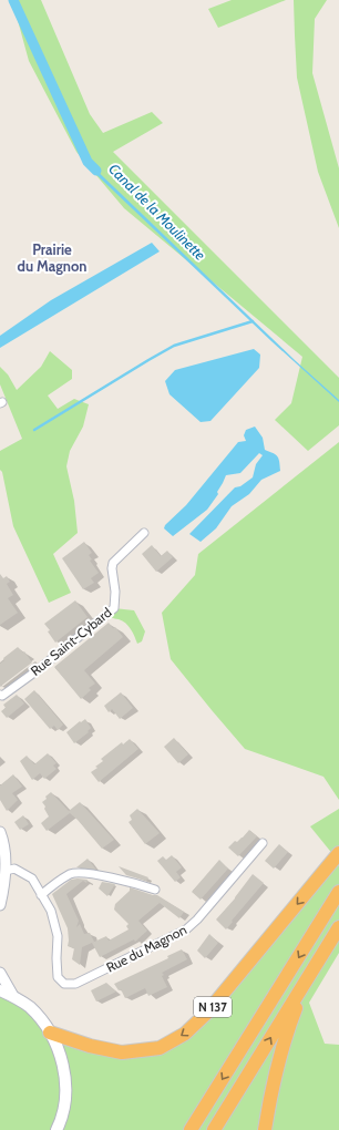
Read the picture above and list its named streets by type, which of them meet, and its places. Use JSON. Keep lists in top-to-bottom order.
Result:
{
  "streets": {
    "highway": ["N 137"],
    "street": ["Rue Saint-Cybard", "Rue du Magnon"]
  },
  "districts": ["Prairie du Magnon"],
  "water": ["Canal de la Moulinette"]
}
